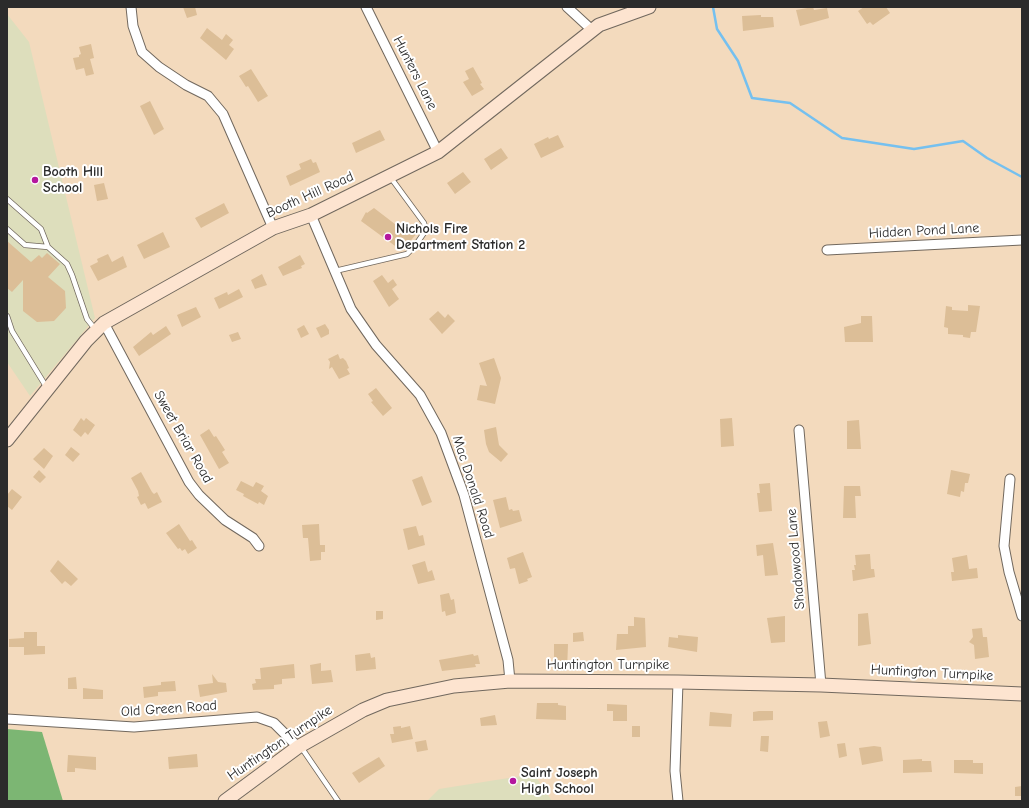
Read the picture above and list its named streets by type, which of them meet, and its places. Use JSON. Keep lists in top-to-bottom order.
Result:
{
  "streets": {
    "main road": ["Booth Hill Road", "Huntington Turnpike"],
    "street": [
      "Hunters Lane",
      "Hidden Pond Lane",
      "Sweet Briar Road",
      "Mac Donald Road",
      "Shadowood Lane",
      "Old Green Road"
    ]
  },
  "crossings": [
    ["Hunters Lane", "Booth Hill Road"],
    ["Booth Hill Road", "Sweet Briar Road"],
    ["Booth Hill Road", "Mac Donald Road"],
    ["Mac Donald Road", "Huntington Turnpike"],
    ["Shadowood Lane", "Huntington Turnpike"],
    ["Huntington Turnpike", "Old Green Road"]
  ],
  "places": ["Booth Hill School", "Nichols Fire Department Station 2", "Saint Joseph High School"]
}
